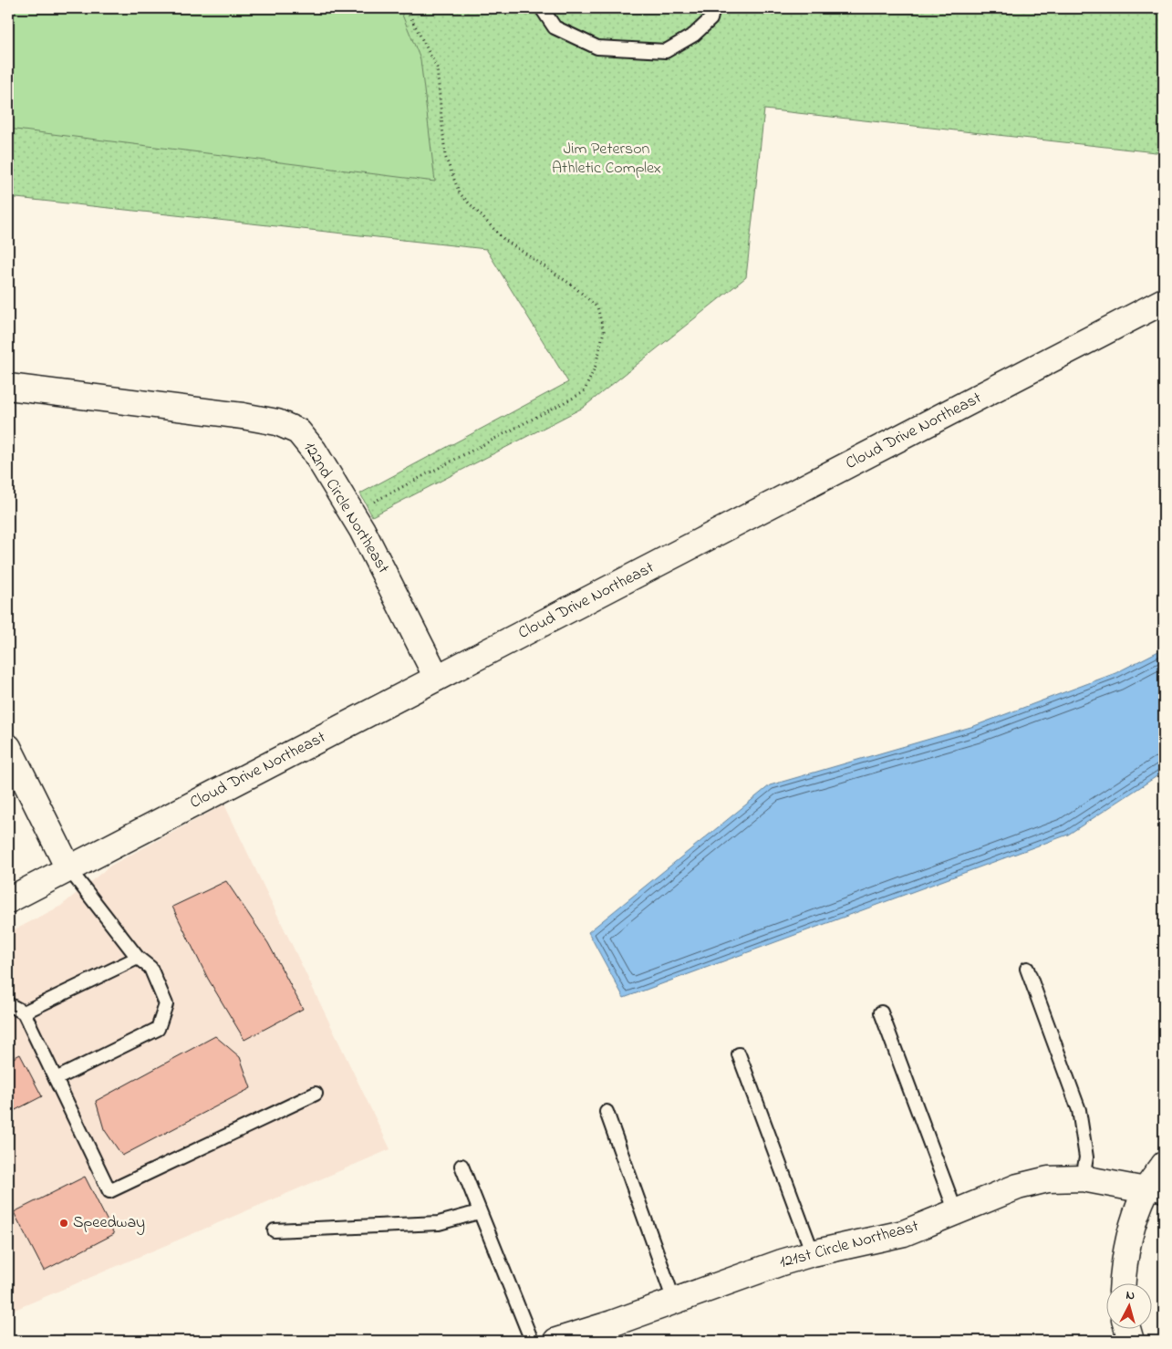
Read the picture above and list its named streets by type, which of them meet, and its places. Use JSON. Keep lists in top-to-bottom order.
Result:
{
  "streets": {
    "street": ["Cloud Drive Northeast", "122nd Circle Northeast", "121st Circle Northeast"]
  },
  "crossings": [
    ["Cloud Drive Northeast", "122nd Circle Northeast"]
  ],
  "parks": ["Jim Peterson Athletic Complex"],
  "places": ["Speedway"],
  "north": "top"
}
